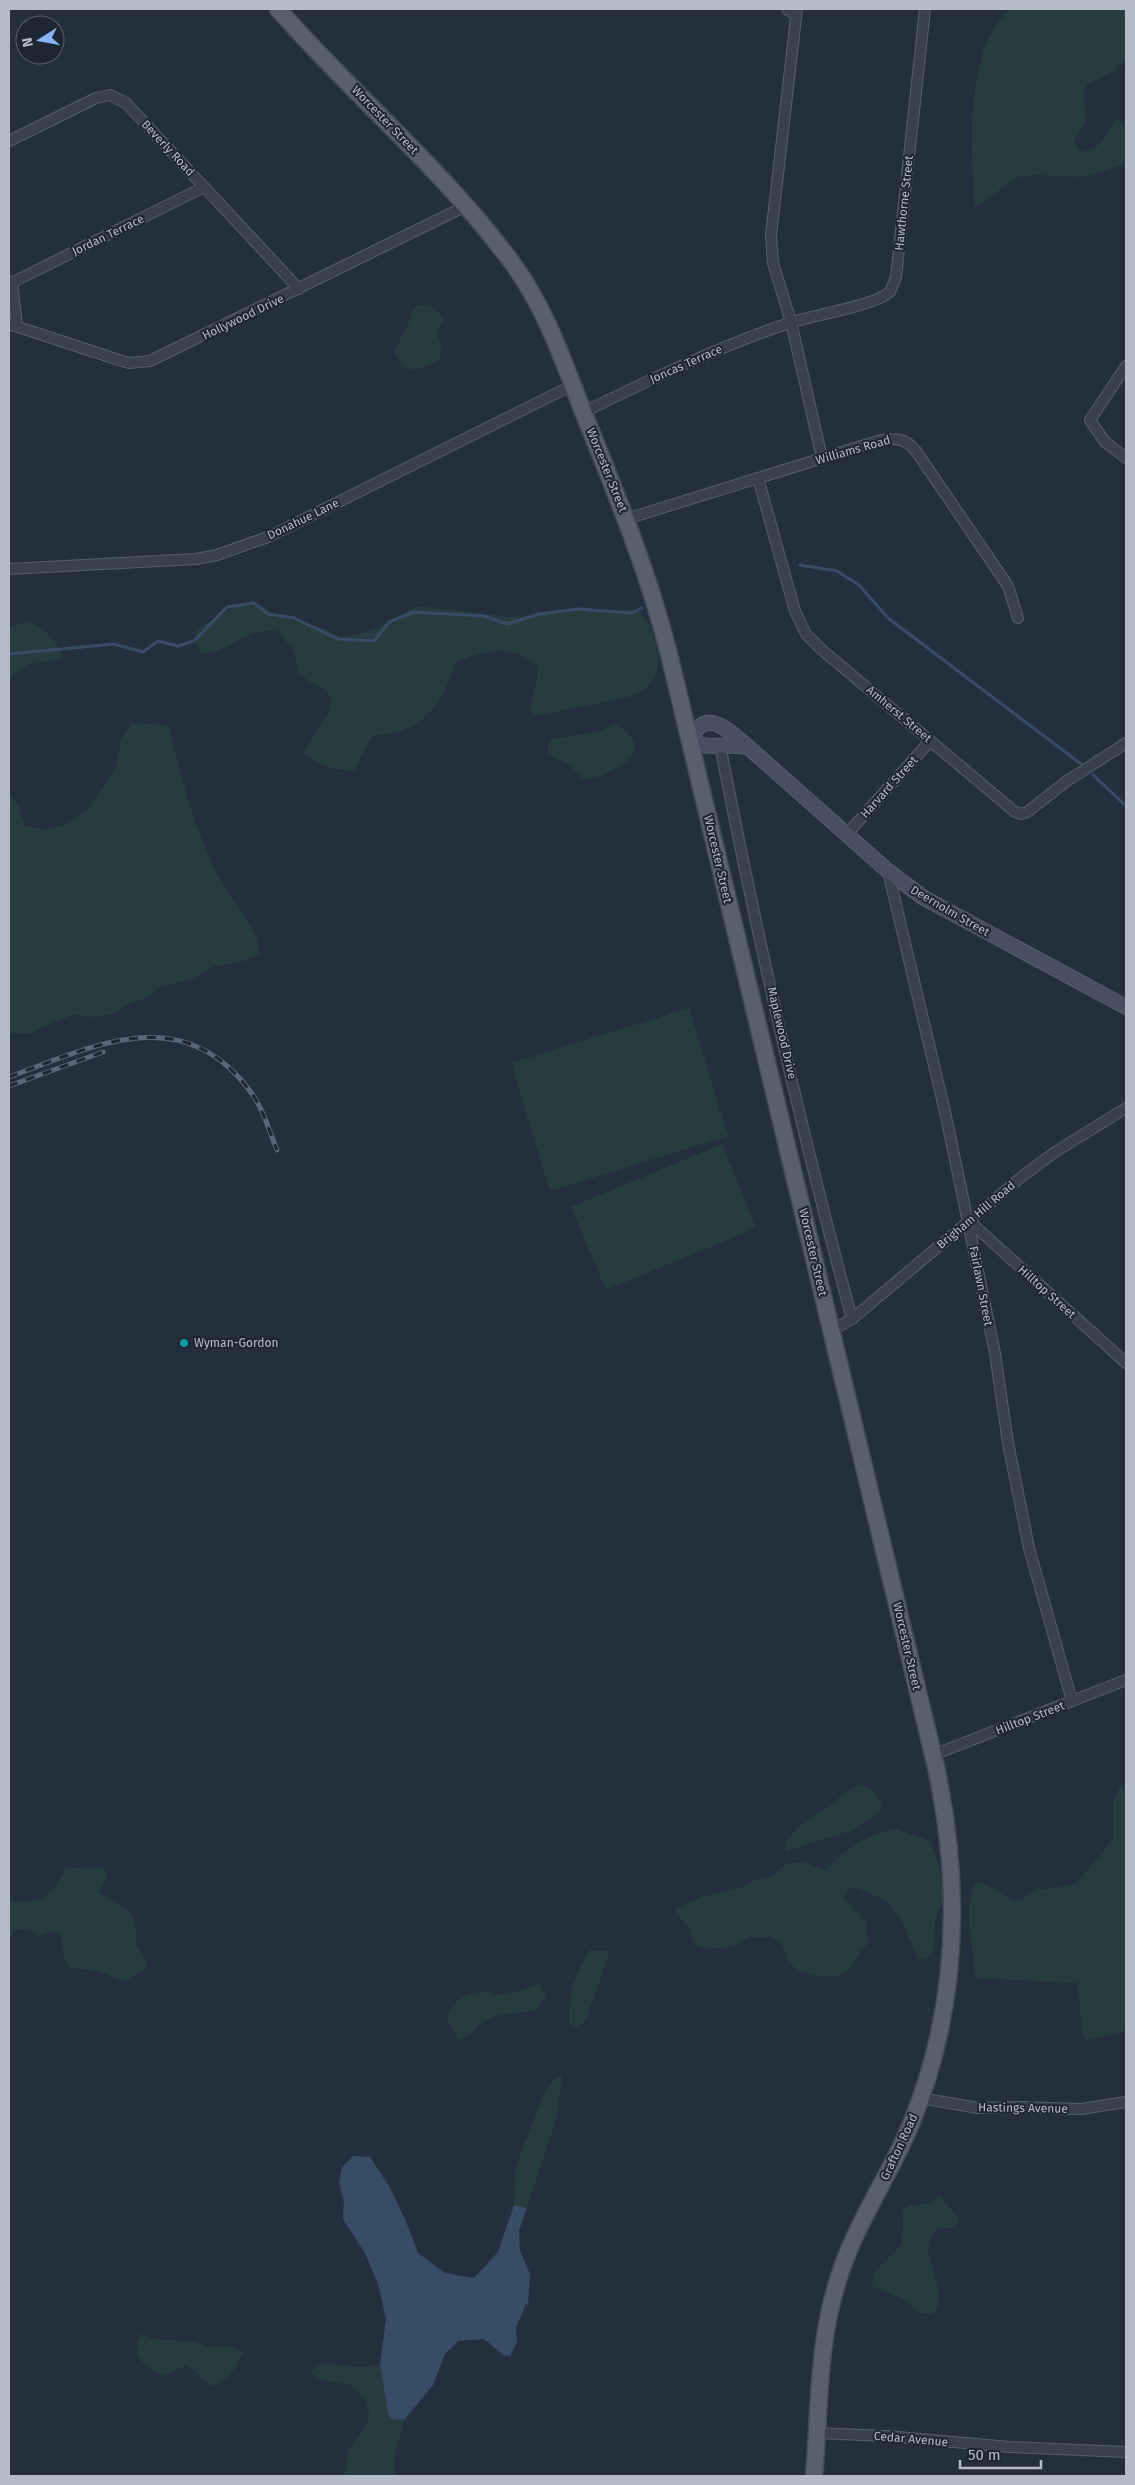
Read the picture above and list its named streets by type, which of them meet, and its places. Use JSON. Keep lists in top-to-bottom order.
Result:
{
  "streets": {
    "main road": ["Worcester Street", "Grafton Road"],
    "street": [
      "Beverly Road",
      "Hawthorne Street",
      "Jordan Terrace",
      "Hollywood Drive",
      "Joncas Terrace",
      "Williams Road",
      "Donahue Lane",
      "Amherst Street",
      "Harvard Street",
      "Deernolm Street",
      "Maplewood Drive",
      "Brigham Hill Road",
      "Fairlawn Street",
      "Hilltop Street",
      "Hastings Avenue",
      "Cedar Avenue"
    ]
  },
  "crossings": [
    ["Worcester Street", "Hollywood Drive"],
    ["Worcester Street", "Joncas Terrace"],
    ["Worcester Street", "Williams Road"],
    ["Worcester Street", "Donahue Lane"],
    ["Worcester Street", "Deernolm Street"],
    ["Worcester Street", "Brigham Hill Road"],
    ["Worcester Street", "Hilltop Street"],
    ["Worcester Street", "Grafton Road"],
    ["Beverly Road", "Jordan Terrace"],
    ["Beverly Road", "Hollywood Drive"],
    ["Hawthorne Street", "Joncas Terrace"],
    ["Jordan Terrace", "Hollywood Drive"],
    ["Williams Road", "Amherst Street"],
    ["Amherst Street", "Harvard Street"],
    ["Harvard Street", "Deernolm Street"],
    ["Deernolm Street", "Fairlawn Street"],
    ["Maplewood Drive", "Brigham Hill Road"],
    ["Brigham Hill Road", "Fairlawn Street"],
    ["Brigham Hill Road", "Hilltop Street"],
    ["Fairlawn Street", "Hilltop Street"],
    ["Hastings Avenue", "Grafton Road"],
    ["Grafton Road", "Cedar Avenue"]
  ],
  "places": ["Wyman-Gordon"],
  "scale_bar": "50 m",
  "north": "left"
}
